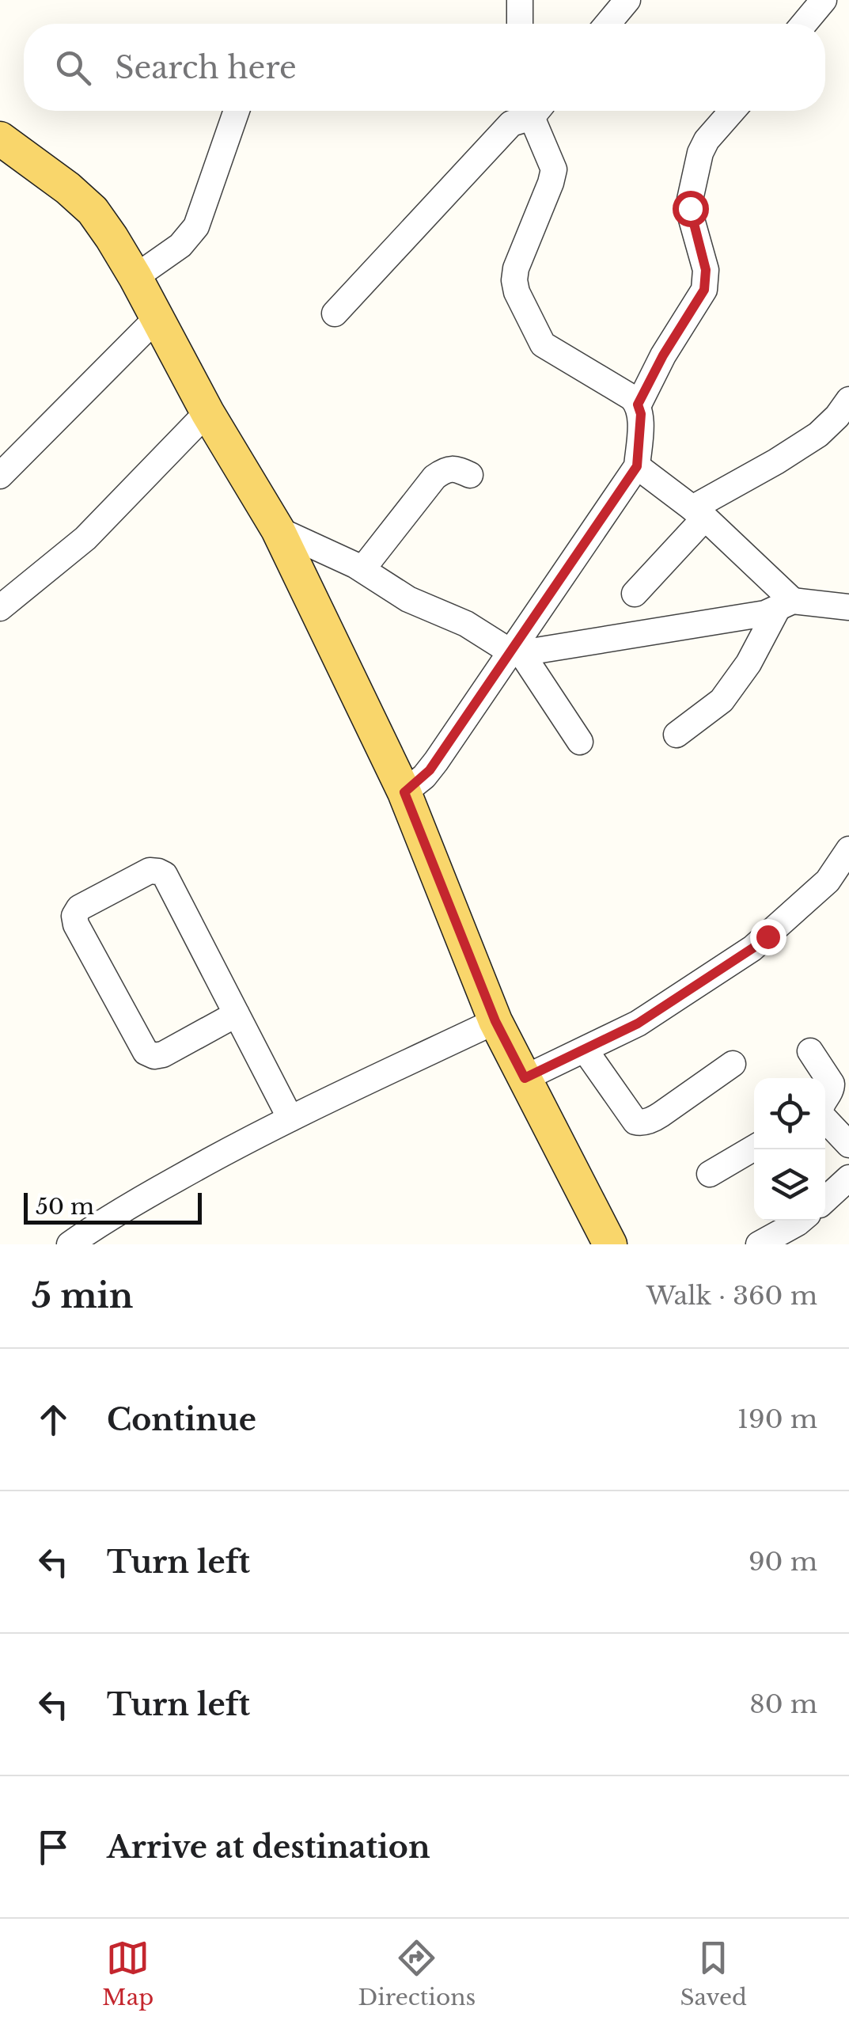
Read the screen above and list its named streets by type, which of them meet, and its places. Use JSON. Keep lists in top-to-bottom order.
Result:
{
  "scale_bar": "50 m",
  "page": {
    "search": "Search here",
    "scale": "50 m",
    "heading": ["5 min", "Walk · 360 m"],
    "list": [
      ["Continue", "190 m"],
      ["Turn left", "90 m"],
      ["Turn left", "80 m"],
      "Arrive at destination"
    ],
    "nav": ["Map", "Directions", "Saved"]
  }
}
